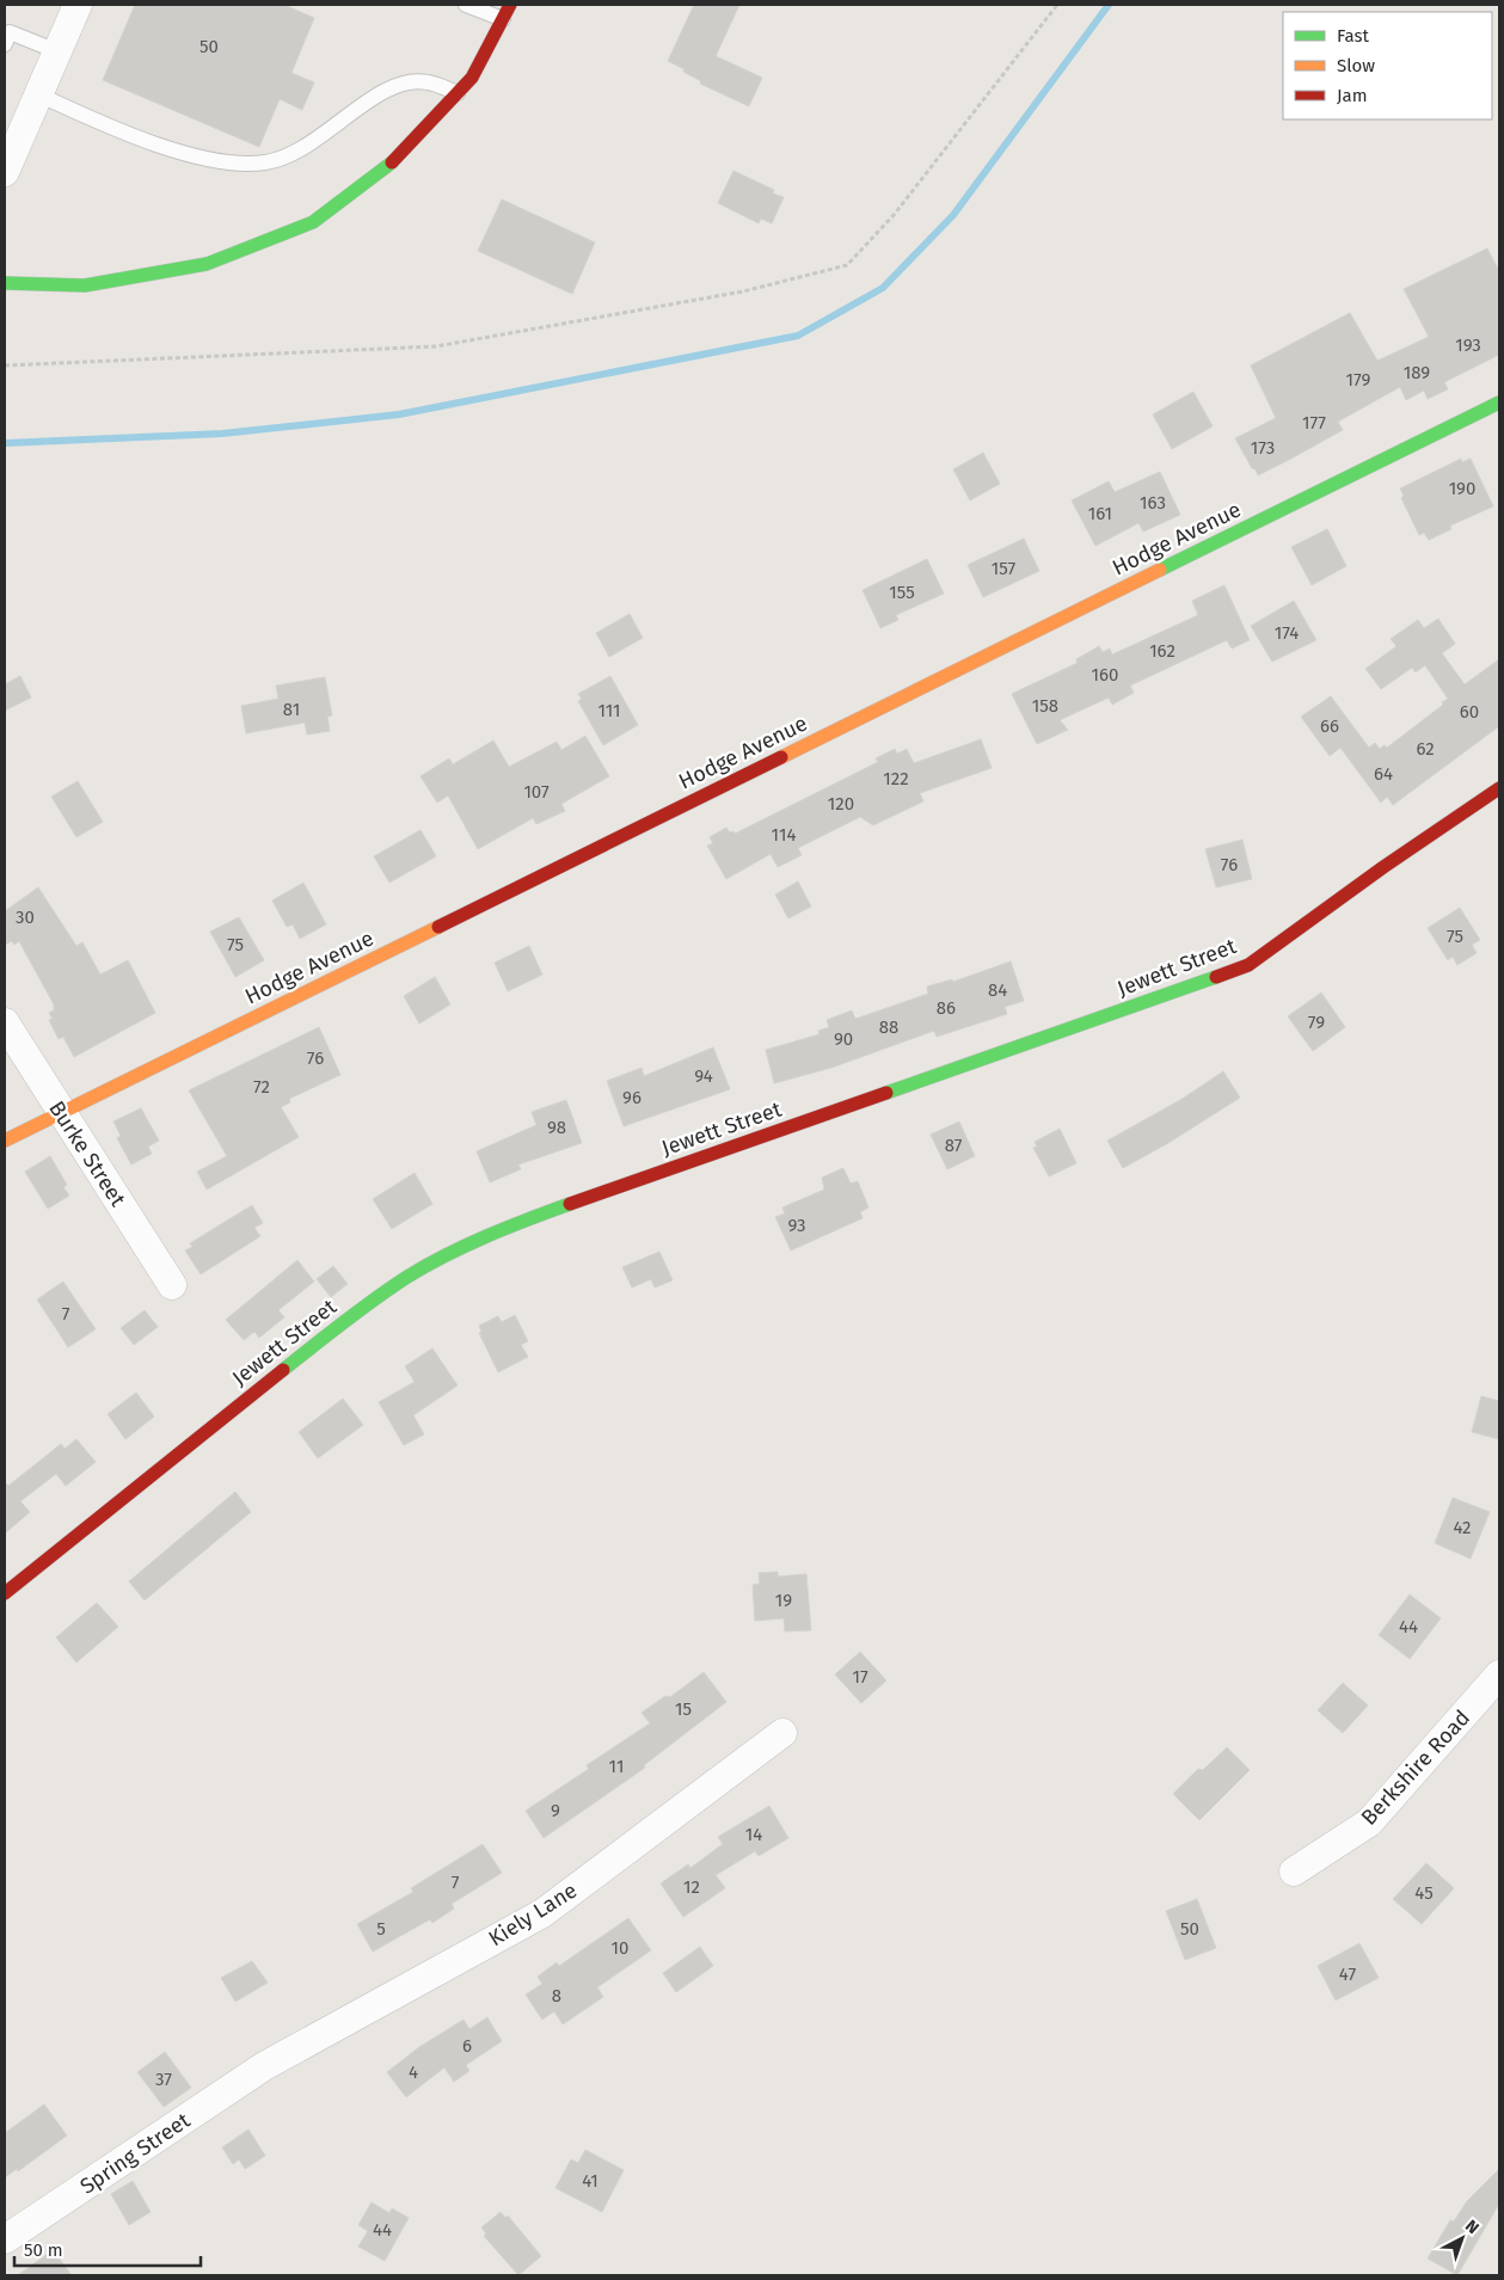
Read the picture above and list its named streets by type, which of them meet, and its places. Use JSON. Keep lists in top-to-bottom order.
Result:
{
  "streets": {
    "street": [
      "Hodge Avenue",
      "Jewett Street",
      "Burke Street",
      "Berkshire Road",
      "Kiely Lane",
      "Spring Street"
    ]
  },
  "crossings": [
    ["Hodge Avenue", "Burke Street"],
    ["Kiely Lane", "Spring Street"]
  ],
  "house_numbers": [
    "50",
    "193",
    "189",
    "179",
    "177",
    "173",
    "190",
    "163",
    "161",
    "157",
    "155",
    "174",
    "162",
    "160",
    "158",
    "81",
    "111",
    "60",
    "66",
    "62",
    "64",
    "122",
    "107",
    "120",
    "114",
    "76",
    "30",
    "75",
    "75",
    "84",
    "86",
    "79",
    "88",
    "90",
    "76",
    "94",
    "72",
    "96",
    "98",
    "87",
    "93",
    "7",
    "42",
    "19",
    "44",
    "17",
    "15",
    "11",
    "9",
    "14",
    "7",
    "12",
    "45",
    "5",
    "50",
    "10",
    "47",
    "8",
    "6",
    "4",
    "37",
    "41",
    "44"
  ],
  "legend": ["Fast", "Slow", "Jam"],
  "scale_bar": "50 m",
  "north": "top right"
}
